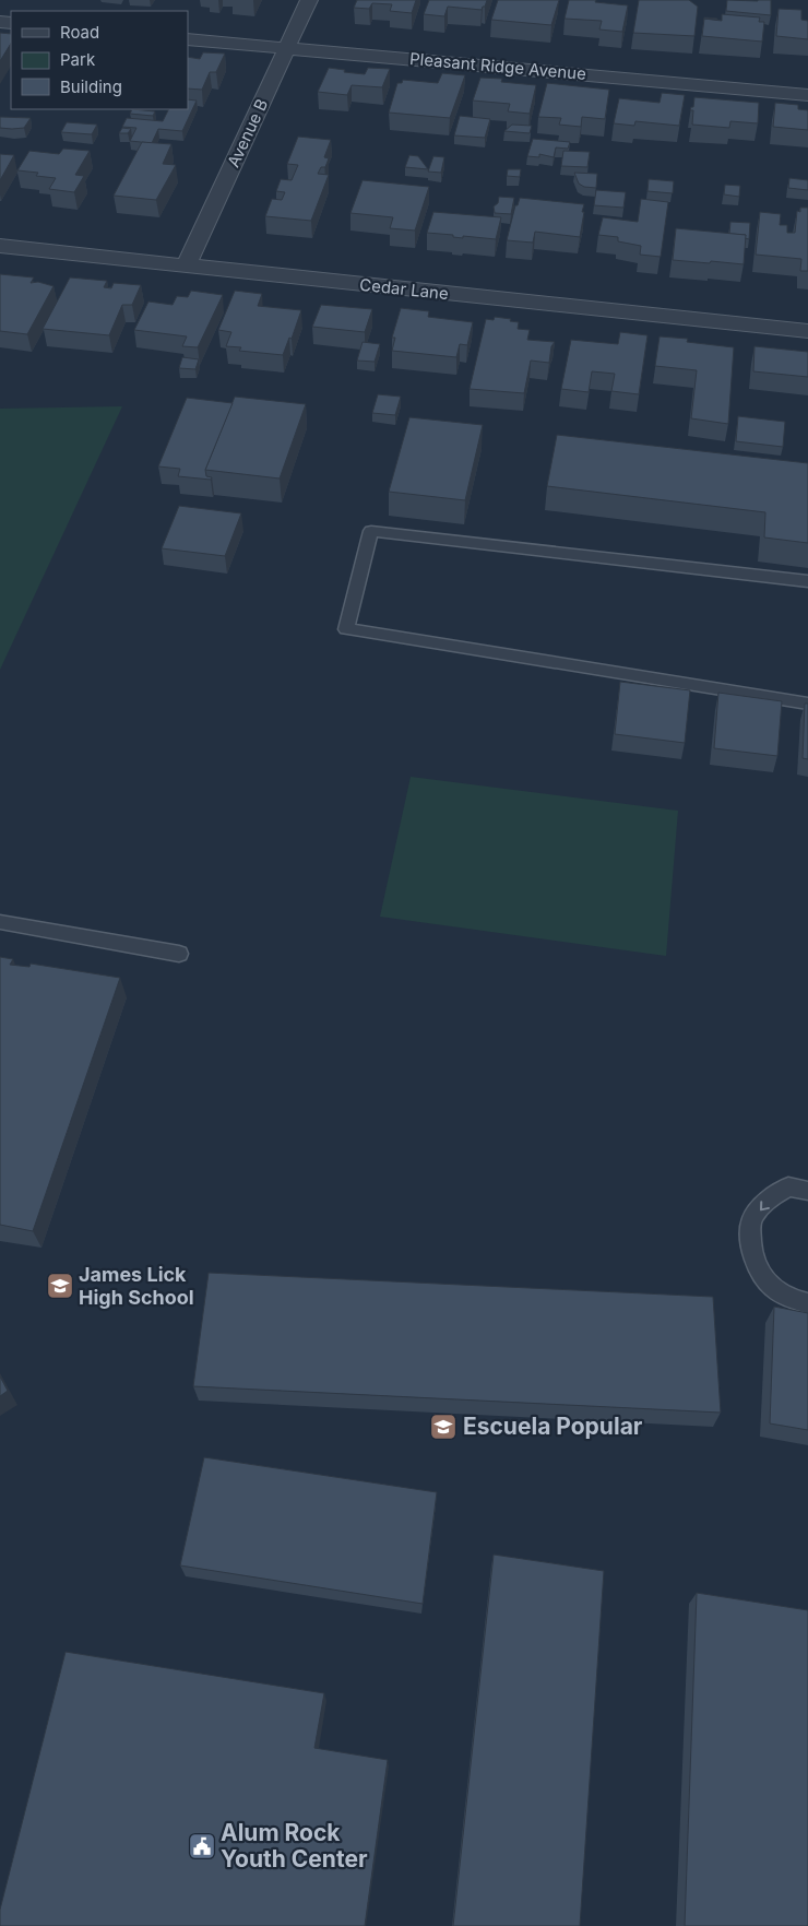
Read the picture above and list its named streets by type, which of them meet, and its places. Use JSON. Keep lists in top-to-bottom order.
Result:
{
  "streets": {
    "street": ["Pleasant Ridge Avenue", "Avenue B", "Cedar Lane"]
  },
  "crossings": [
    ["Pleasant Ridge Avenue", "Avenue B"],
    ["Avenue B", "Cedar Lane"]
  ],
  "places": {
    "school or university": ["James Lick High School", "Escuela Popular"],
    "public building": ["Alum Rock Youth Center"]
  },
  "legend": ["Road", "Park", "Building"]
}
